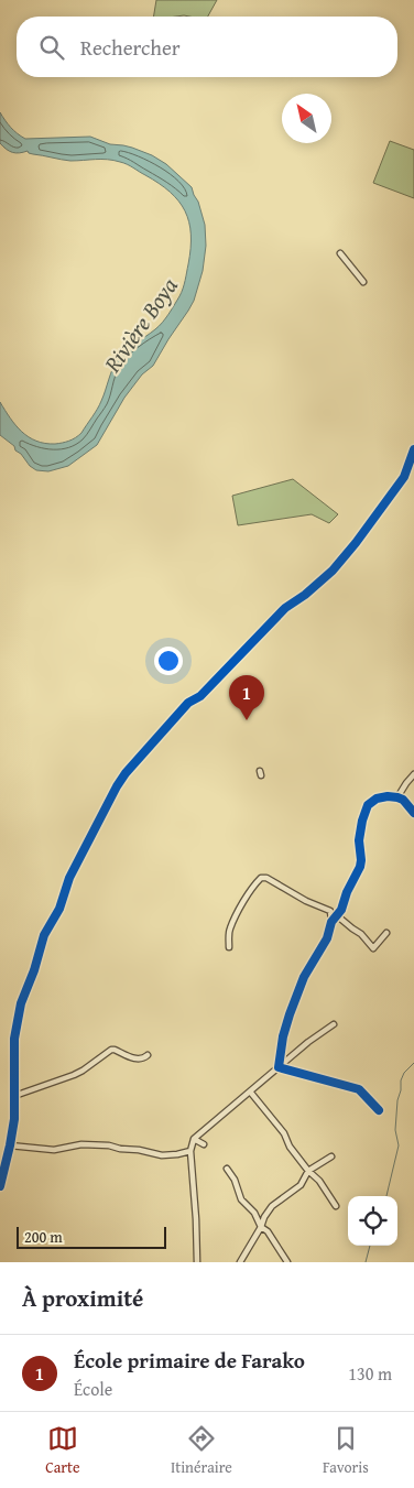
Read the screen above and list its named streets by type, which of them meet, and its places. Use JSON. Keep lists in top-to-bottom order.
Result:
{
  "water": ["Rivière Boya"],
  "scale_bar": "200 m",
  "north": "top left",
  "page": {
    "search": "Rechercher",
    "pins": "1",
    "scale": "200 m",
    "heading": "À proximité",
    "list": [
      {
        "mark": "1",
        "name": "École primaire de Farako",
        "note": "École",
        "value": "130 m"
      }
    ],
    "nav": ["Carte", "Itinéraire", "Favoris"]
  }
}
